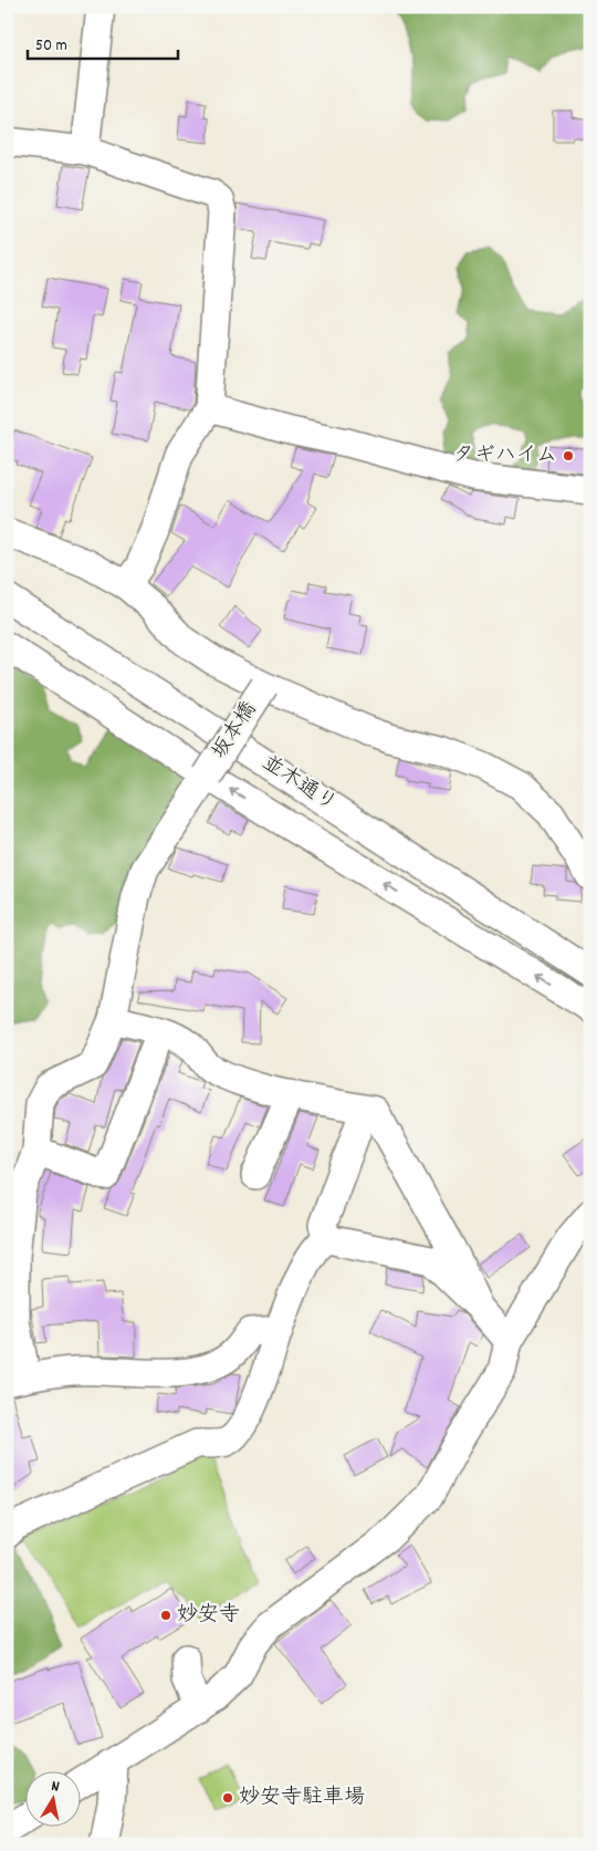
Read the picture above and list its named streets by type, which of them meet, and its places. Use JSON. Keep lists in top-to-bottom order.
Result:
{
  "streets": {
    "street": ["坂本橋", "並木通り"]
  },
  "places": ["タギハイム", "妙安寺", "妙安寺駐車場"],
  "scale_bar": "50 m",
  "north": "top"
}
